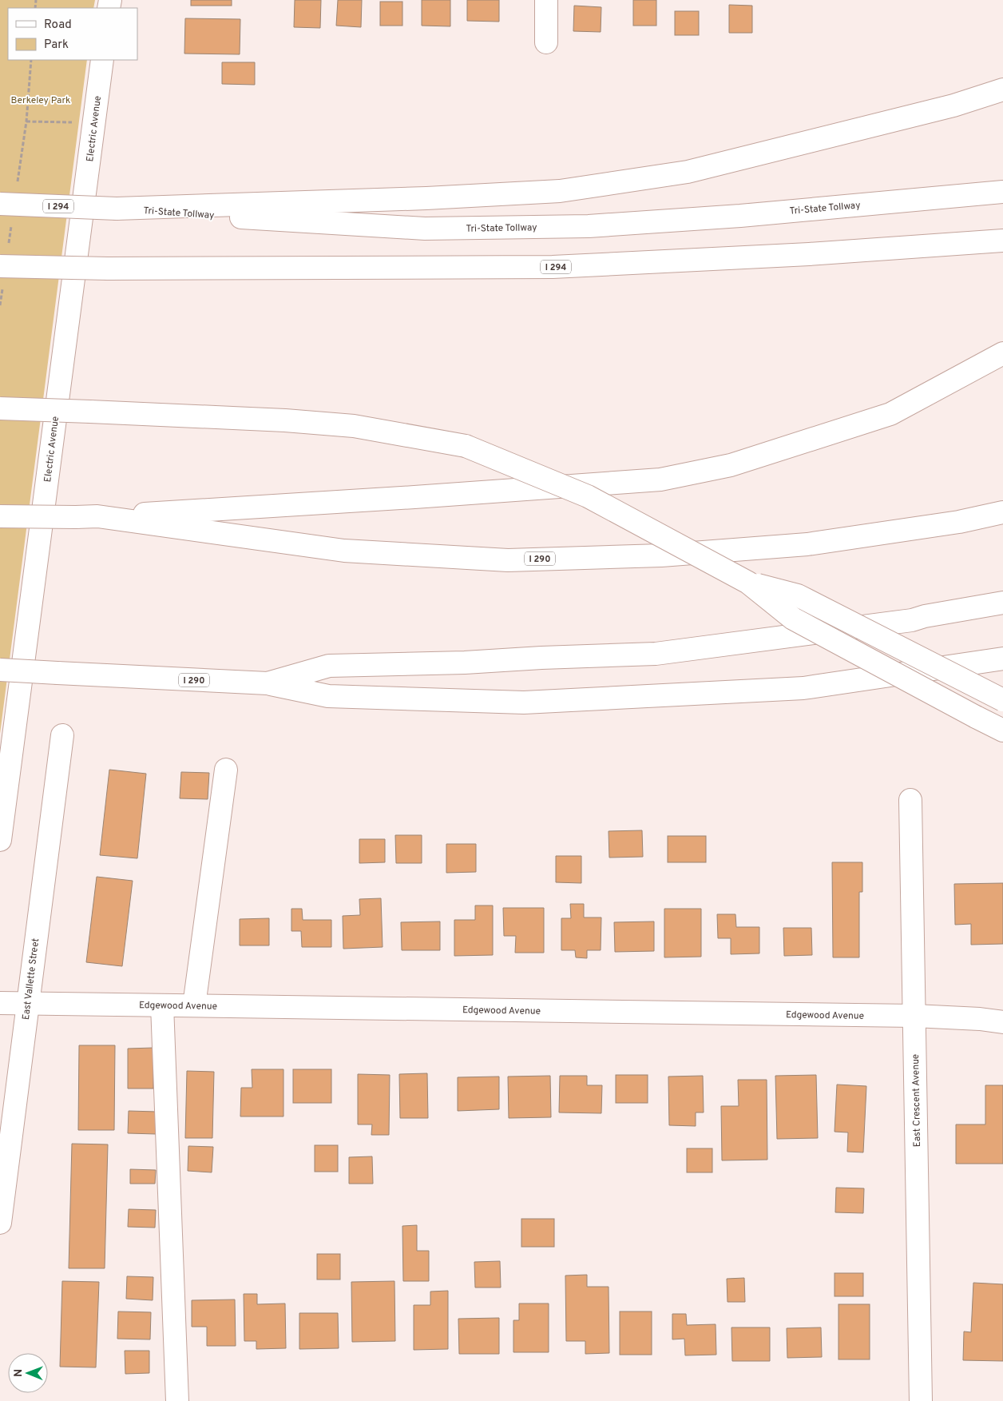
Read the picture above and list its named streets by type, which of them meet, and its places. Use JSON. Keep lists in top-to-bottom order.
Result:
{
  "streets": {
    "main road": [
      "Electric Avenue",
      "I 294",
      "Tri-State Tollway",
      "I 290",
      "East Vallette Street",
      "Edgewood Avenue",
      "East Crescent Avenue"
    ]
  },
  "crossings": [
    ["East Vallette Street", "Edgewood Avenue"],
    ["Edgewood Avenue", "East Crescent Avenue"]
  ],
  "parks": ["Berkeley Park"],
  "legend": ["Road", "Park"],
  "north": "left"
}
